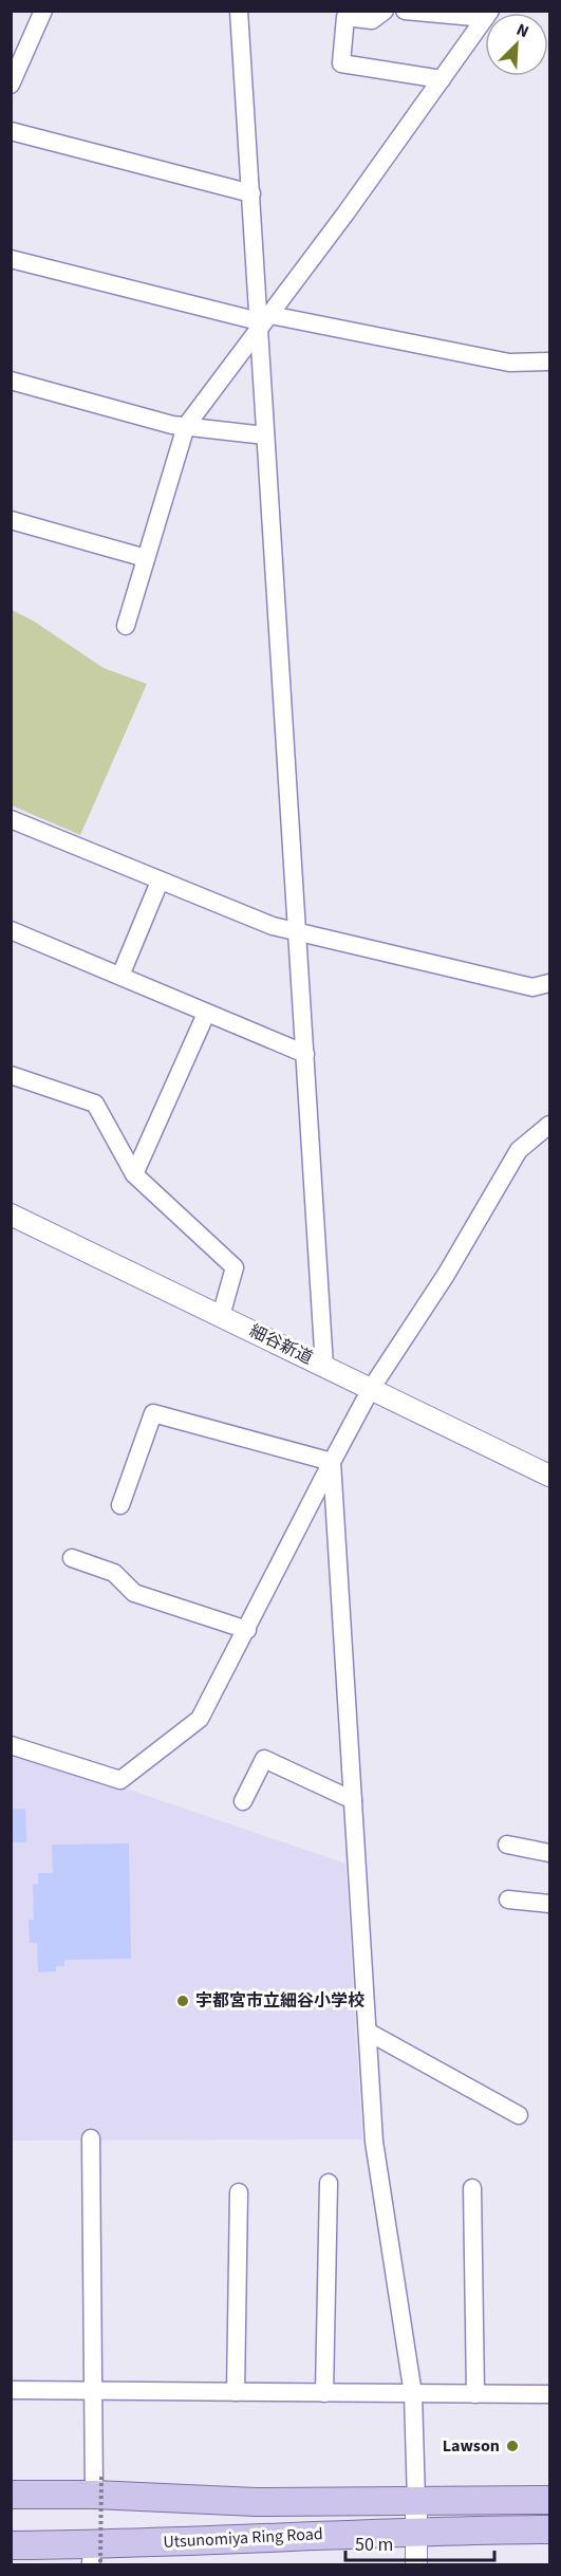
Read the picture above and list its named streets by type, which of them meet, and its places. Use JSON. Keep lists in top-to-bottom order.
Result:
{
  "streets": {
    "main road": ["Utsunomiya Ring Road"],
    "street": ["細谷新道"]
  },
  "places": ["宇都宮市立細谷小学校", "Lawson"],
  "scale_bar": "50 m",
  "north": "top right"
}
